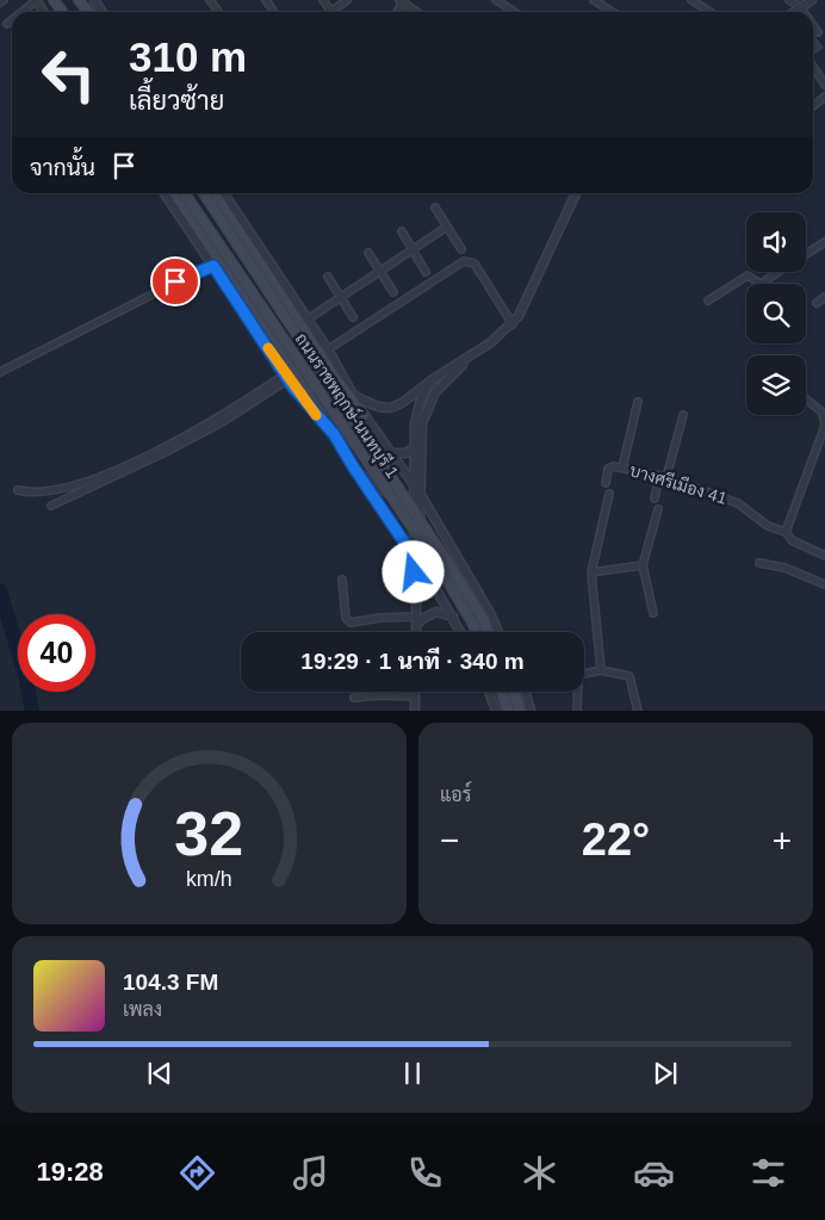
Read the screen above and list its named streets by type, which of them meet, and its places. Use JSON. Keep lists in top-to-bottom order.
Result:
{
  "streets": {
    "main road": ["ถนนราชพฤกษ์-นนทบุรี 1"],
    "street": ["บางศรีเมือง 41"]
  },
  "page": {
    "turn": ["310 m", "เลี้ยวซ้าย"],
    "then": "จากนั้น",
    "limit": "40",
    "trip": "19:29 · 1 นาที · 340 m",
    "tile": "แอร์",
    "heat": ["−", "22°", "+"],
    "song": ["104.3 FM", "เพลง"],
    "tabs": "19:28",
    "gauge": ["32", "km/h"]
  }
}
